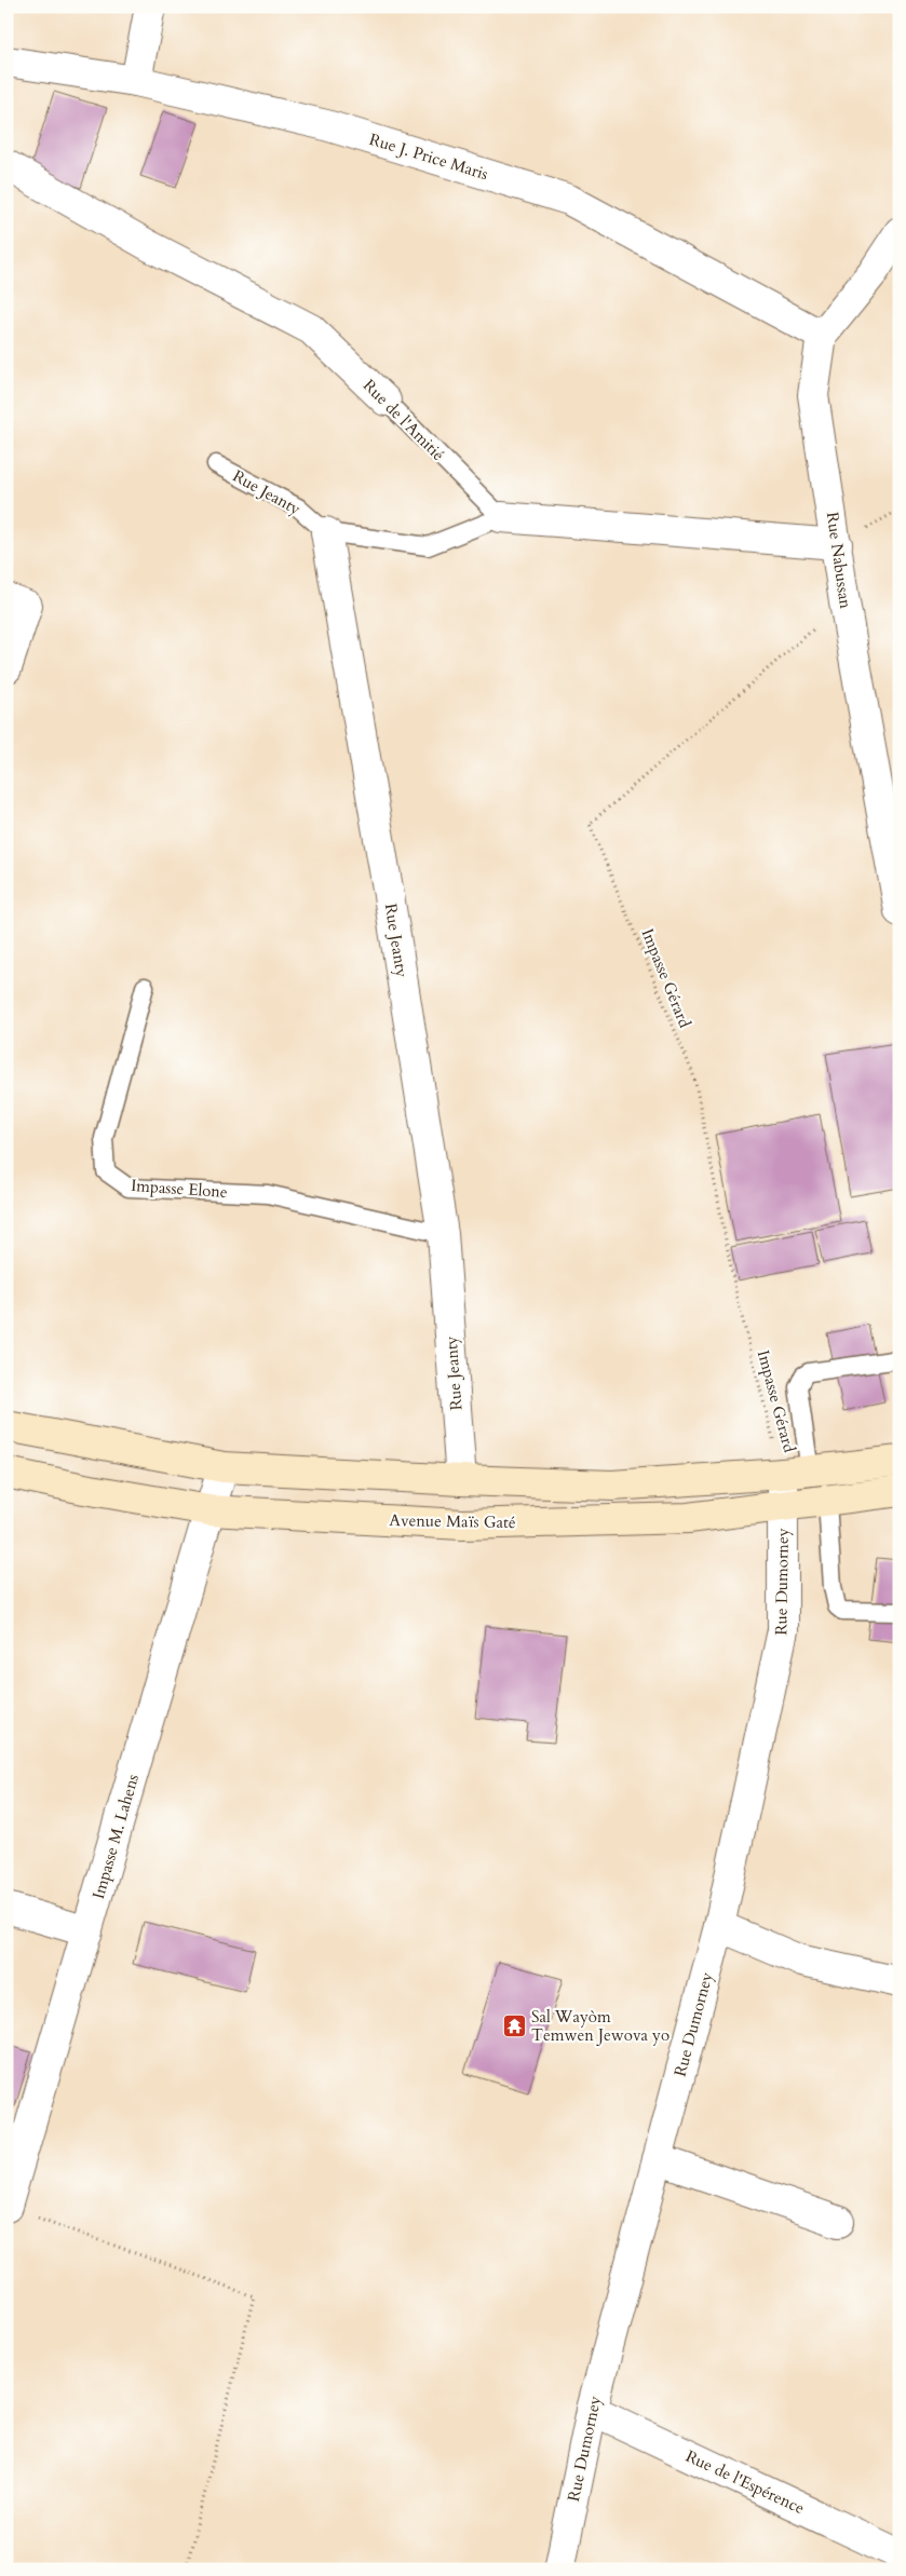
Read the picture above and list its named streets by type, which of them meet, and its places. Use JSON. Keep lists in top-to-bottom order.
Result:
{
  "streets": {
    "main road": ["Avenue Maïs Gaté"],
    "street": [
      "Rue J. Price Maris",
      "Rue de l'Amitié",
      "Rue Jeanty",
      "Rue Nabussan",
      "Rue Dumorney",
      "Impasse M. Lahens",
      "Rue de l'Espérence"
    ],
    "lane": ["Impasse Elone"],
    "path": ["Impasse Gérard"]
  },
  "crossings": [
    ["Rue J. Price Maris", "Rue Nabussan"],
    ["Rue Jeanty", "Impasse Elone"],
    ["Rue Nabussan", "Impasse Gérard"],
    ["Impasse Gérard", "Rue Dumorney"],
    ["Avenue Maïs Gaté", "Rue Dumorney"],
    ["Avenue Maïs Gaté", "Impasse M. Lahens"],
    ["Rue Dumorney", "Rue de l'Espérence"]
  ],
  "places": {
    "temple": ["Sal Wayòm Temwen Jewova yo"]
  }
}
